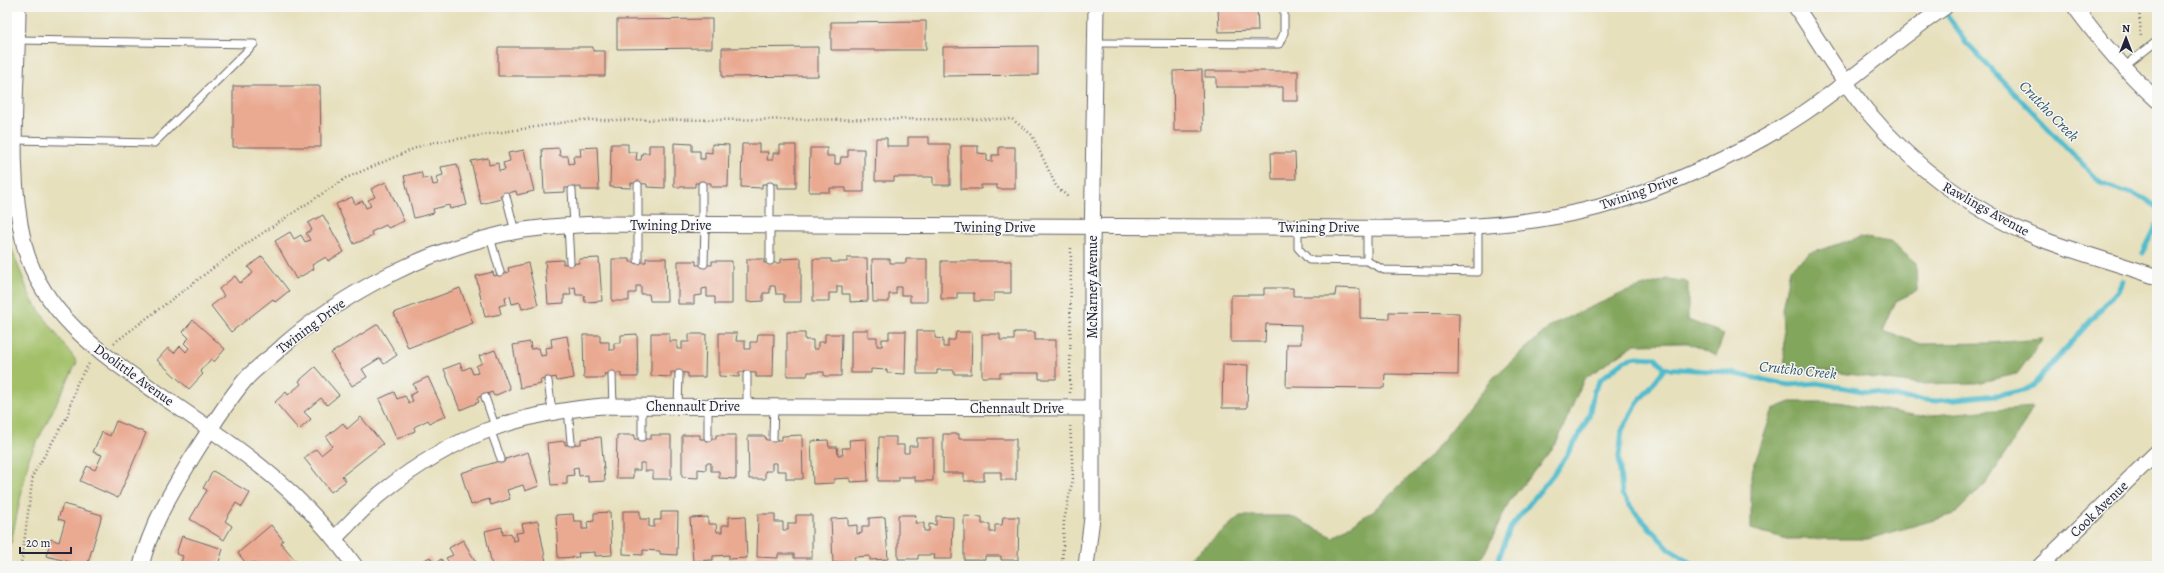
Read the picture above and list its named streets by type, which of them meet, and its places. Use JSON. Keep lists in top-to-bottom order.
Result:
{
  "streets": {
    "street": [
      "Twining Drive",
      "Rawlings Avenue",
      "McNarney Avenue",
      "Doolittle Avenue",
      "Chennault Drive",
      "Cook Avenue"
    ]
  },
  "crossings": [
    ["Twining Drive", "Rawlings Avenue"],
    ["Twining Drive", "McNarney Avenue"],
    ["Twining Drive", "Doolittle Avenue"],
    ["McNarney Avenue", "Chennault Drive"],
    ["Doolittle Avenue", "Chennault Drive"]
  ],
  "water": ["Crutcho Creek"],
  "scale_bar": "20 m",
  "north": "top"
}
